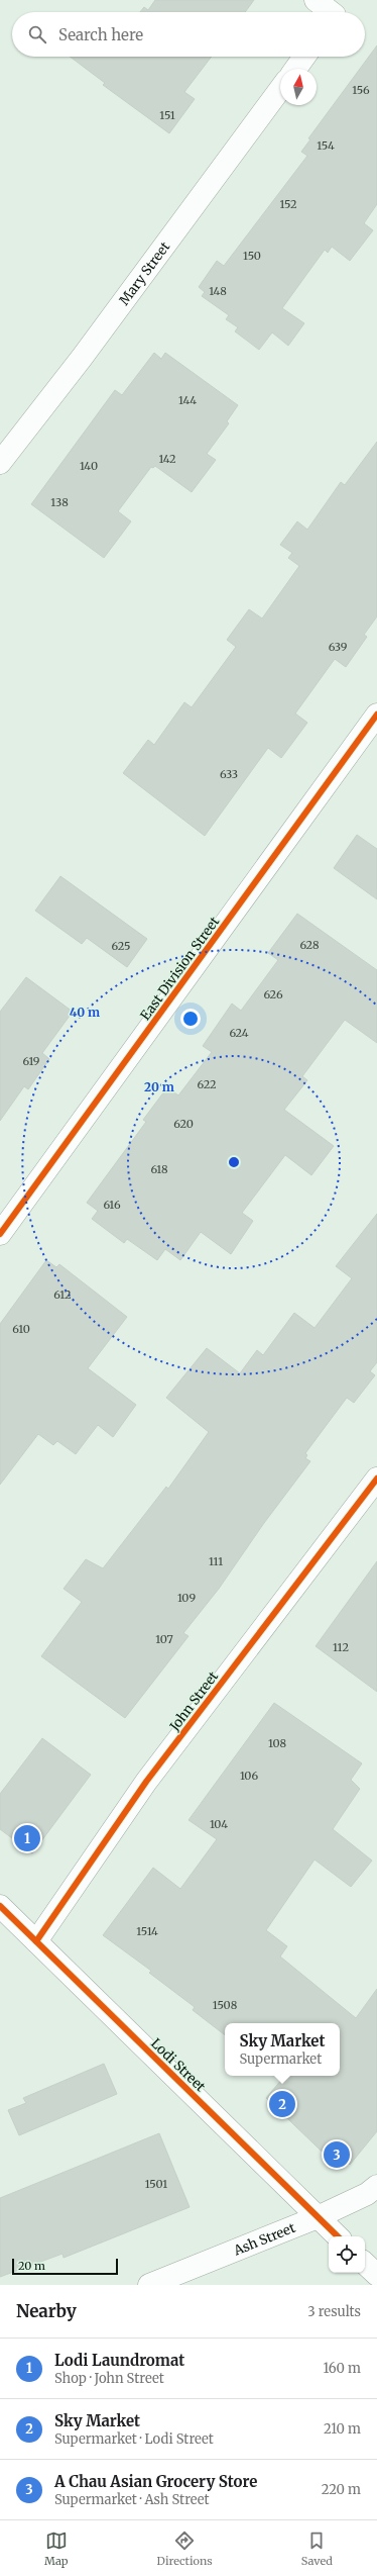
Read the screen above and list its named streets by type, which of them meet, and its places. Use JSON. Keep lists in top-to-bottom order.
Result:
{
  "streets": {
    "street": [
      "Mary Street",
      "East Division Street",
      "John Street",
      "Lodi Street",
      "Ash Street"
    ]
  },
  "crossings": [
    ["John Street", "Lodi Street"],
    ["Lodi Street", "Ash Street"]
  ],
  "house_numbers": [
    "156",
    "151",
    "154",
    "152",
    "150",
    "148",
    "144",
    "142",
    "140",
    "138",
    "639",
    "633",
    "628",
    "625",
    "626",
    "624",
    "619",
    "622",
    "620",
    "618",
    "616",
    "612",
    "610",
    "111",
    "109",
    "107",
    "112",
    "108",
    "106",
    "104",
    "1514",
    "1508",
    "1501"
  ],
  "scale_bar": "20 m",
  "north": "top",
  "page": {
    "search": "Search here",
    "pins": ["1", "2", "3"],
    "popup": ["Sky Market", "Supermarket"],
    "scale": "20 m",
    "heading": ["Nearby", "3 results"],
    "list": [
      {
        "mark": "1",
        "name": "Lodi Laundromat",
        "note": "Shop · John Street",
        "value": "160 m"
      },
      {
        "mark": "2",
        "name": "Sky Market",
        "note": "Supermarket · Lodi Street",
        "value": "210 m"
      },
      {
        "mark": "3",
        "name": "A Chau Asian Grocery Store",
        "note": "Supermarket · Ash Street",
        "value": "220 m"
      }
    ],
    "nav": ["Map", "Directions", "Saved"]
  },
  "rings": ["40 m", "20 m"]
}
